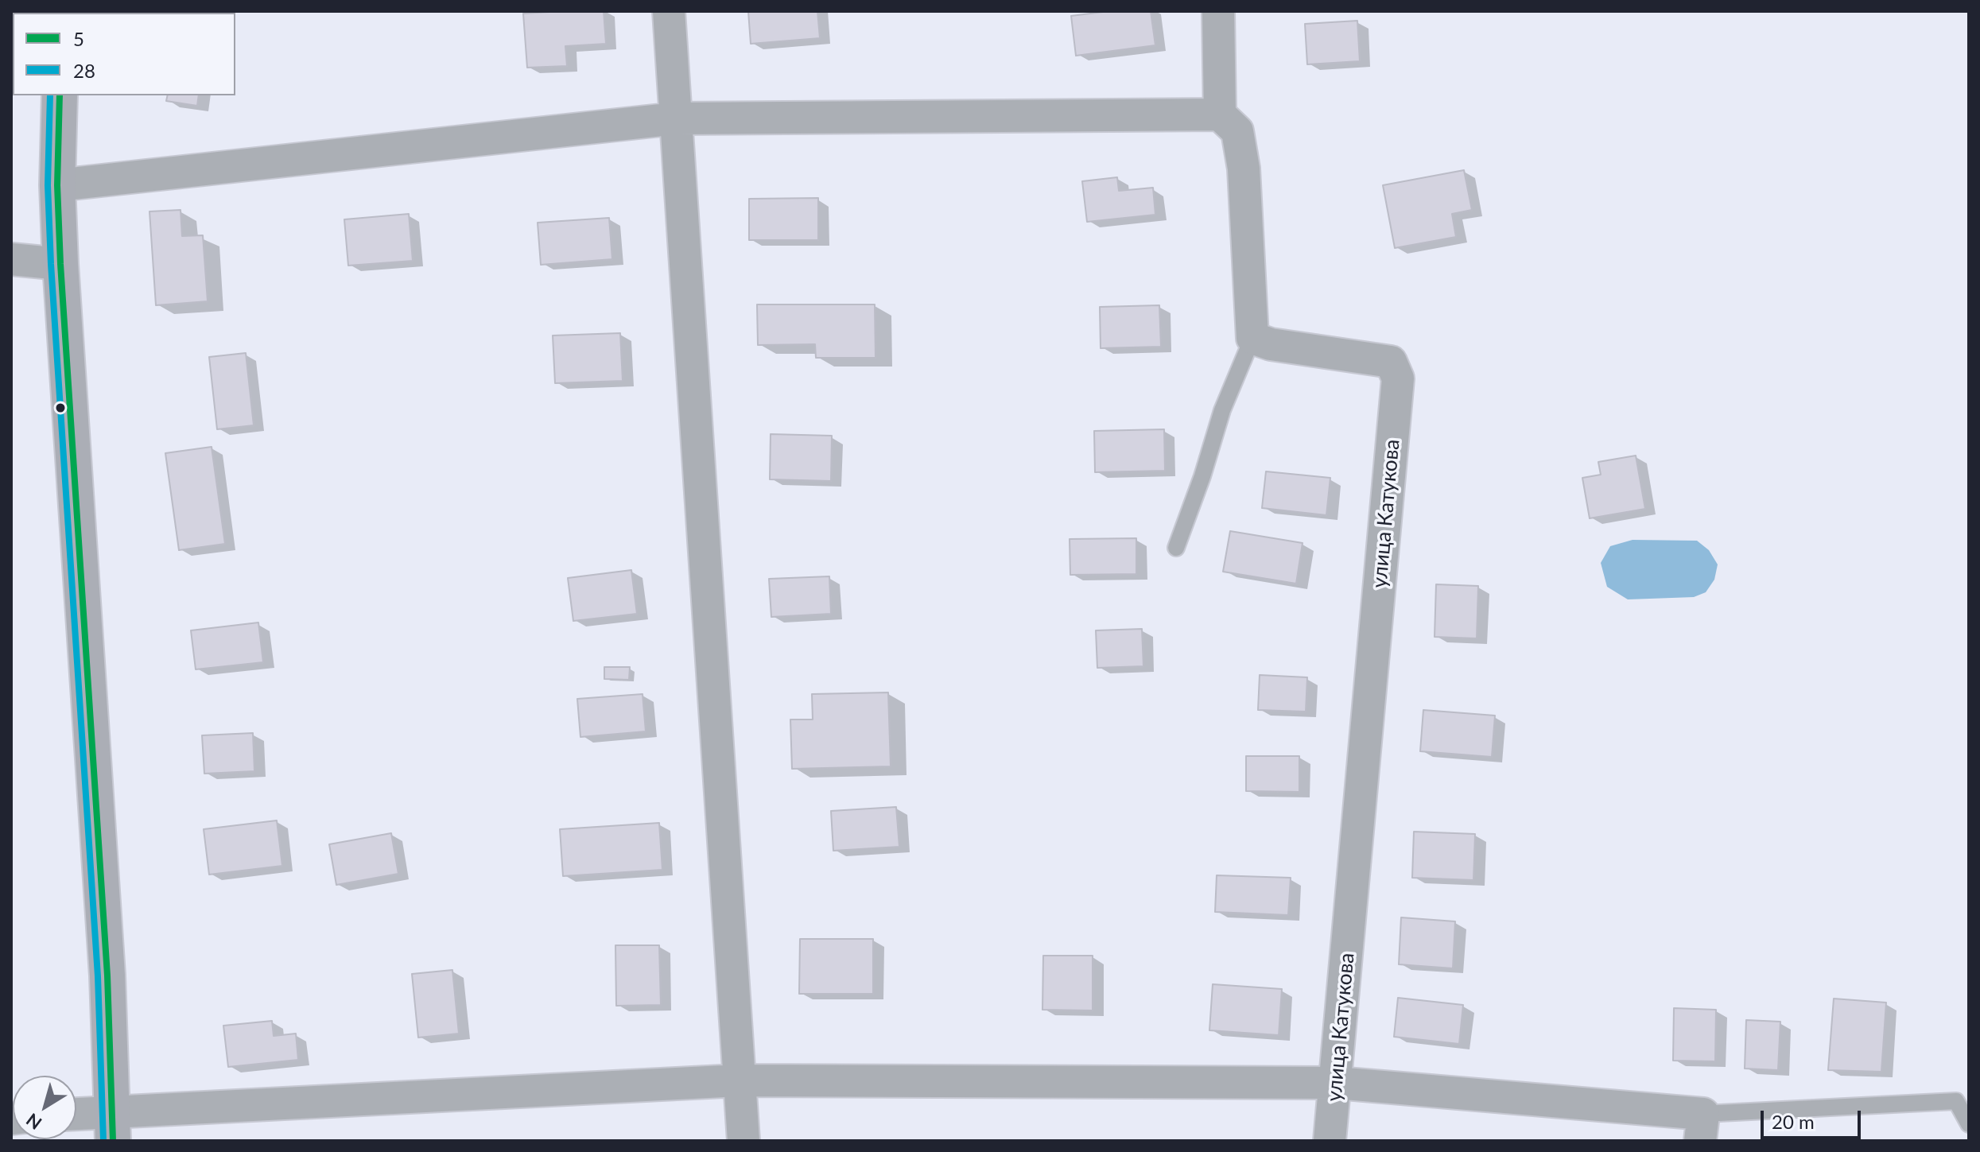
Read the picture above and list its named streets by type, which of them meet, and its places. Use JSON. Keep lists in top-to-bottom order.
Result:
{
  "streets": {
    "street": ["улица Катукова"]
  },
  "lines": ["transit line 5", "transit line 28"],
  "legend": ["5", "28"],
  "scale_bar": "20 m",
  "north": "bottom left"
}
